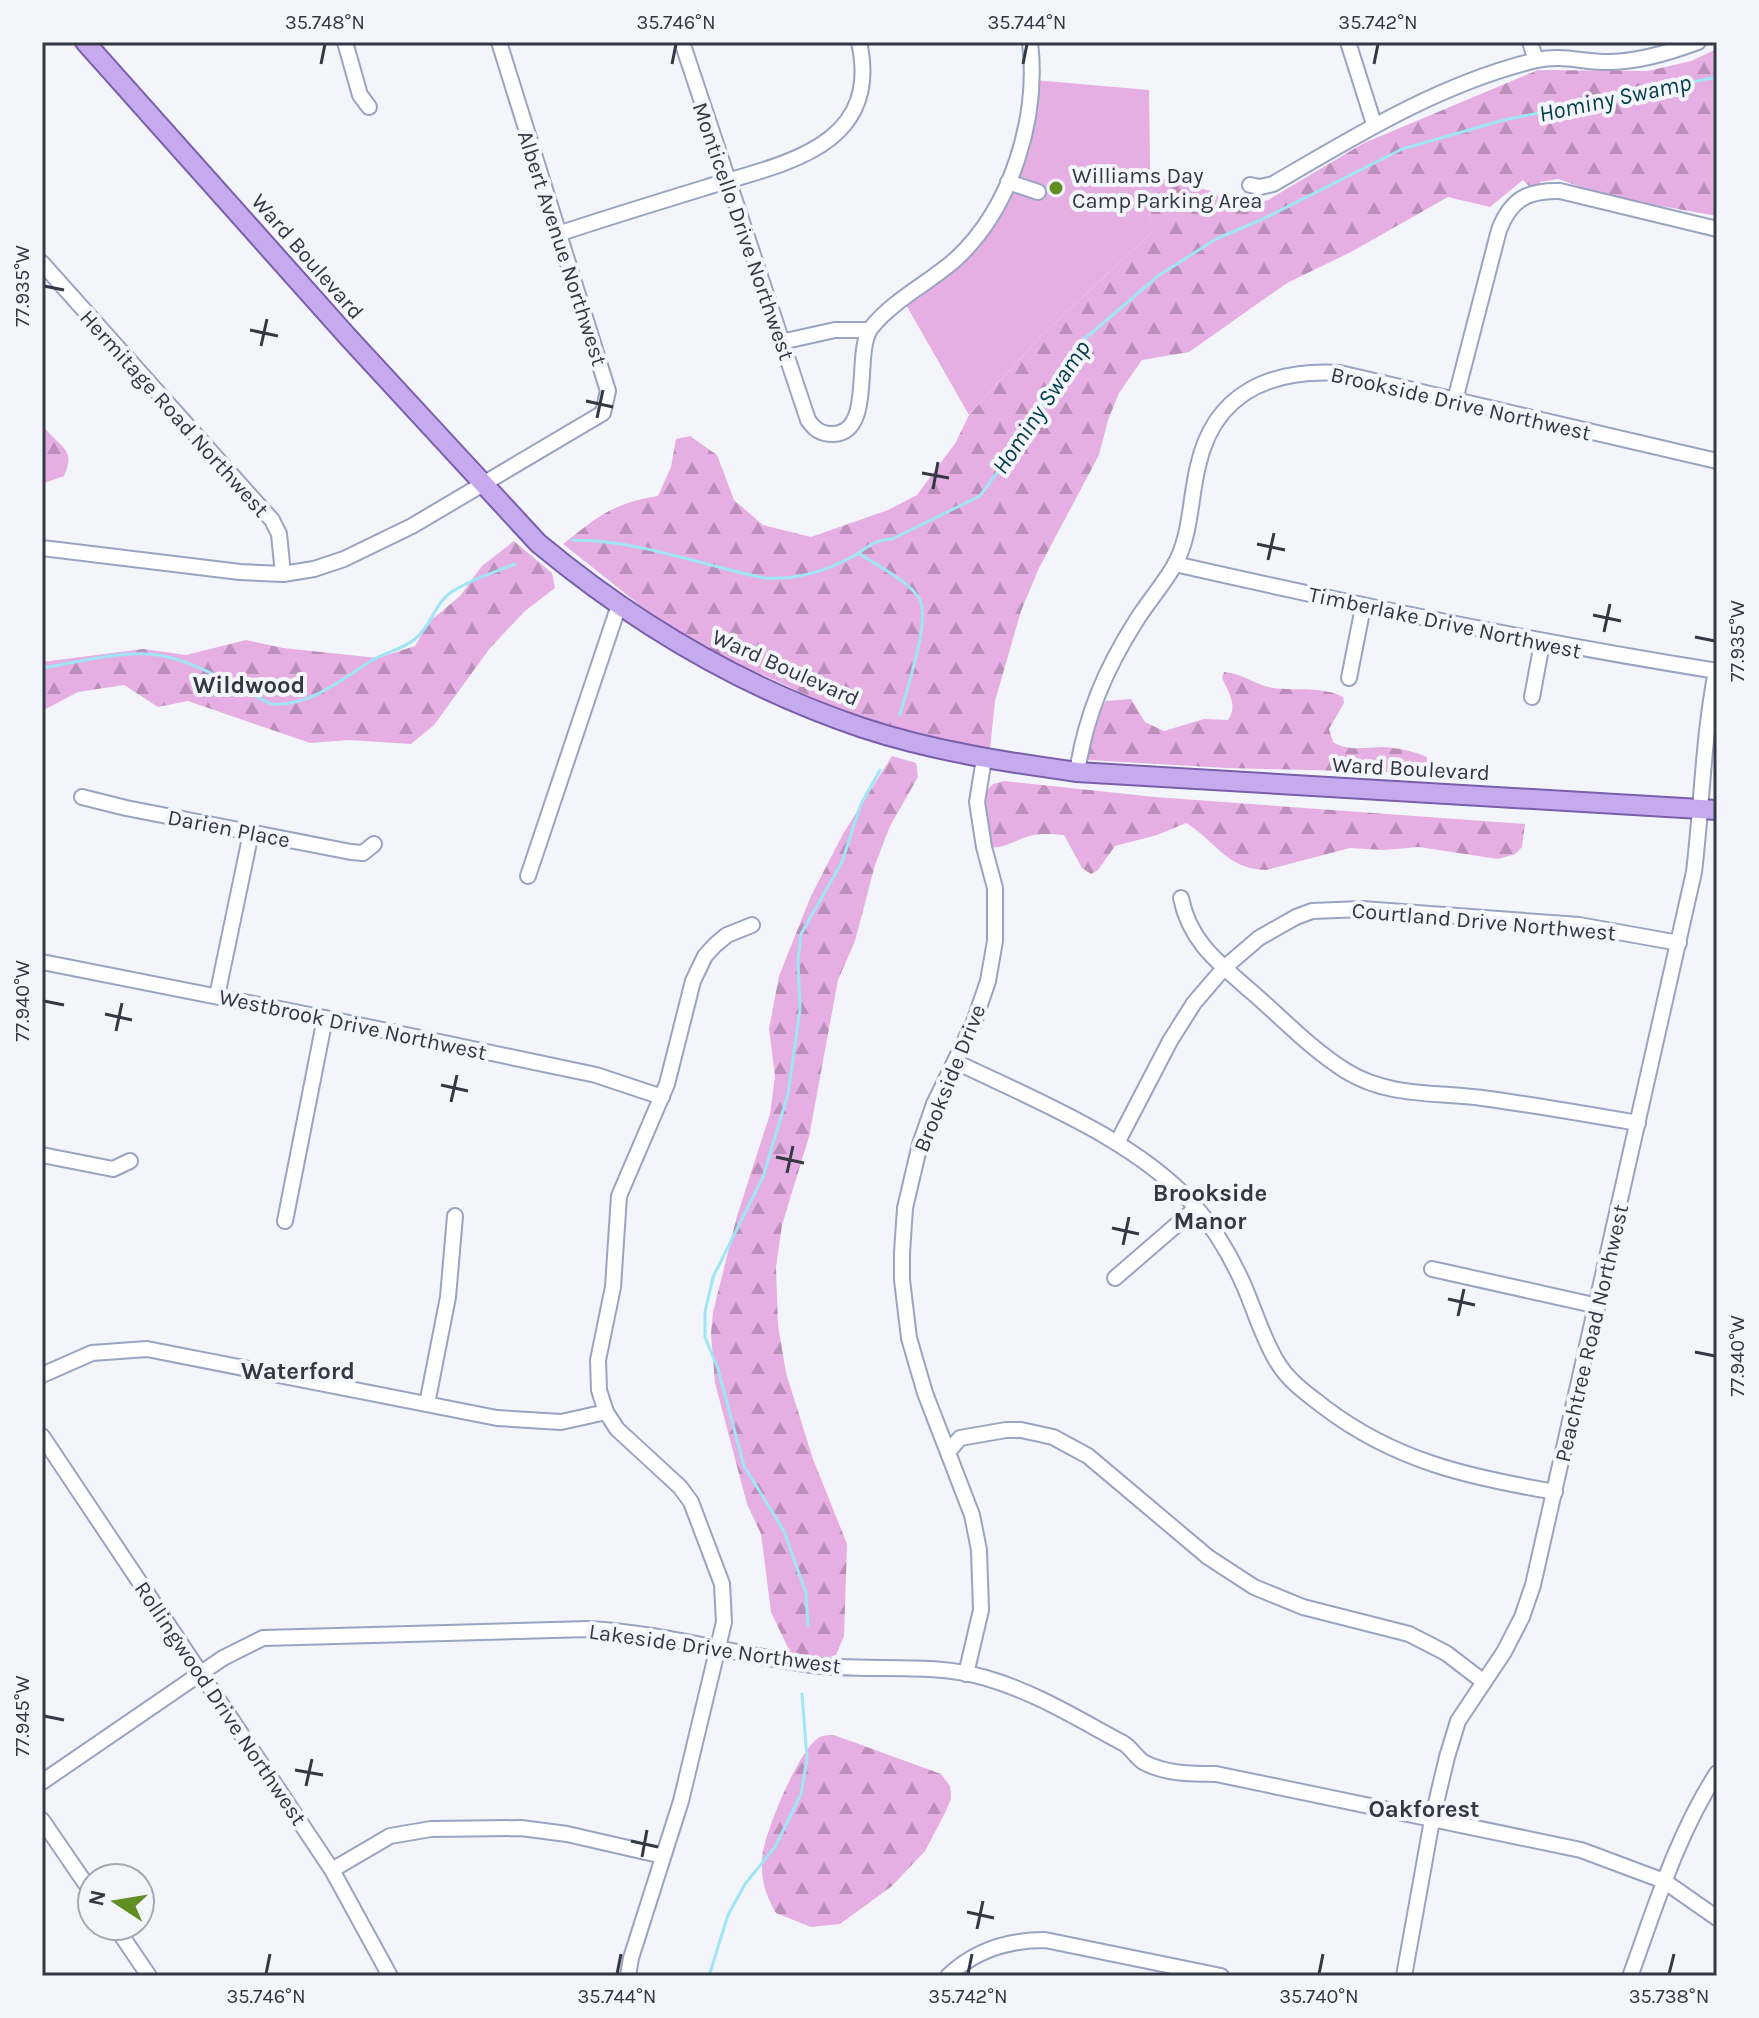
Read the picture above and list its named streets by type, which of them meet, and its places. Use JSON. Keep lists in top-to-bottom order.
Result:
{
  "streets": {
    "main road": ["Ward Boulevard"],
    "street": [
      "Monticello Drive Northwest",
      "Albert Avenue Northwest",
      "Brookside Drive Northwest",
      "Hermitage Road Northwest",
      "Timberlake Drive Northwest",
      "Darien Place",
      "Courtland Drive Northwest",
      "Westbrook Drive Northwest",
      "Brookside Drive",
      "Peachtree Road Northwest",
      "Lakeside Drive Northwest",
      "Rollingwood Drive Northwest"
    ]
  },
  "crossings": [
    ["Albert Avenue Northwest", "Ward Boulevard"],
    ["Ward Boulevard", "Brookside Drive Northwest"],
    ["Ward Boulevard", "Brookside Drive"],
    ["Ward Boulevard", "Peachtree Road Northwest"],
    ["Brookside Drive Northwest", "Timberlake Drive Northwest"],
    ["Timberlake Drive Northwest", "Peachtree Road Northwest"],
    ["Courtland Drive Northwest", "Peachtree Road Northwest"],
    ["Brookside Drive", "Lakeside Drive Northwest"],
    ["Peachtree Road Northwest", "Lakeside Drive Northwest"],
    ["Lakeside Drive Northwest", "Rollingwood Drive Northwest"]
  ],
  "districts": [
    "Wildwood",
    "Brookside Manor",
    "Waterford",
    "Oakforest"
  ],
  "water": ["Hominy Swamp"],
  "places": ["Williams Day Camp Parking Area"],
  "north": "left",
  "coordinates": [
    "35.748°N",
    "35.746°N",
    "35.744°N",
    "35.742°N",
    "77.935°W",
    "77.940°W",
    "77.945°W",
    "35.740°N",
    "35.738°N"
  ]
}
